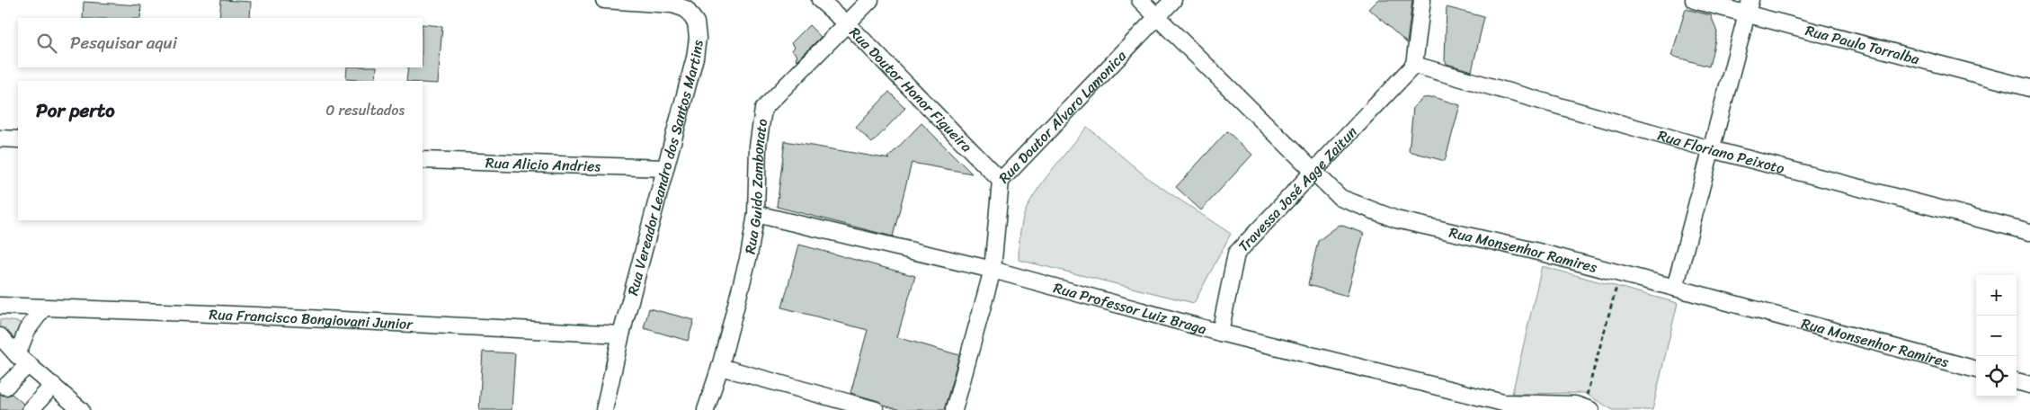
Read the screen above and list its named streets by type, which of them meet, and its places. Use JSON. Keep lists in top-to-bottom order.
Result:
{
  "streets": {
    "street": [
      "Rua Paulo Torralba",
      "Rua Doutor Honor Figueira",
      "Rua Doutor Alvaro Lamonica",
      "Rua Floriano Peixoto",
      "Rua Alicio Andries",
      "Rua Vereador Leandro dos Santos Martins",
      "Rua Guido Zambonato",
      "Travessa José Agge Zaitun",
      "Rua Monsenhor Ramires",
      "Rua Professor Luiz Braga",
      "Rua Francisco Bongiovani Junior"
    ]
  },
  "crossings": [
    ["Rua Doutor Honor Figueira", "Rua Doutor Alvaro Lamonica"],
    ["Rua Doutor Honor Figueira", "Rua Guido Zambonato"],
    ["Rua Doutor Alvaro Lamonica", "Rua Monsenhor Ramires"],
    ["Rua Doutor Alvaro Lamonica", "Rua Professor Luiz Braga"],
    ["Rua Floriano Peixoto", "Travessa José Agge Zaitun"],
    ["Rua Alicio Andries", "Rua Vereador Leandro dos Santos Martins"],
    ["Rua Vereador Leandro dos Santos Martins", "Rua Francisco Bongiovani Junior"],
    ["Rua Guido Zambonato", "Rua Professor Luiz Braga"],
    ["Travessa José Agge Zaitun", "Rua Monsenhor Ramires"],
    ["Travessa José Agge Zaitun", "Rua Professor Luiz Braga"]
  ],
  "page": {
    "search": "Pesquisar aqui",
    "heading": ["Por perto", "0 resultados"],
    "map_buttons": ["+", "−"]
  }
}
